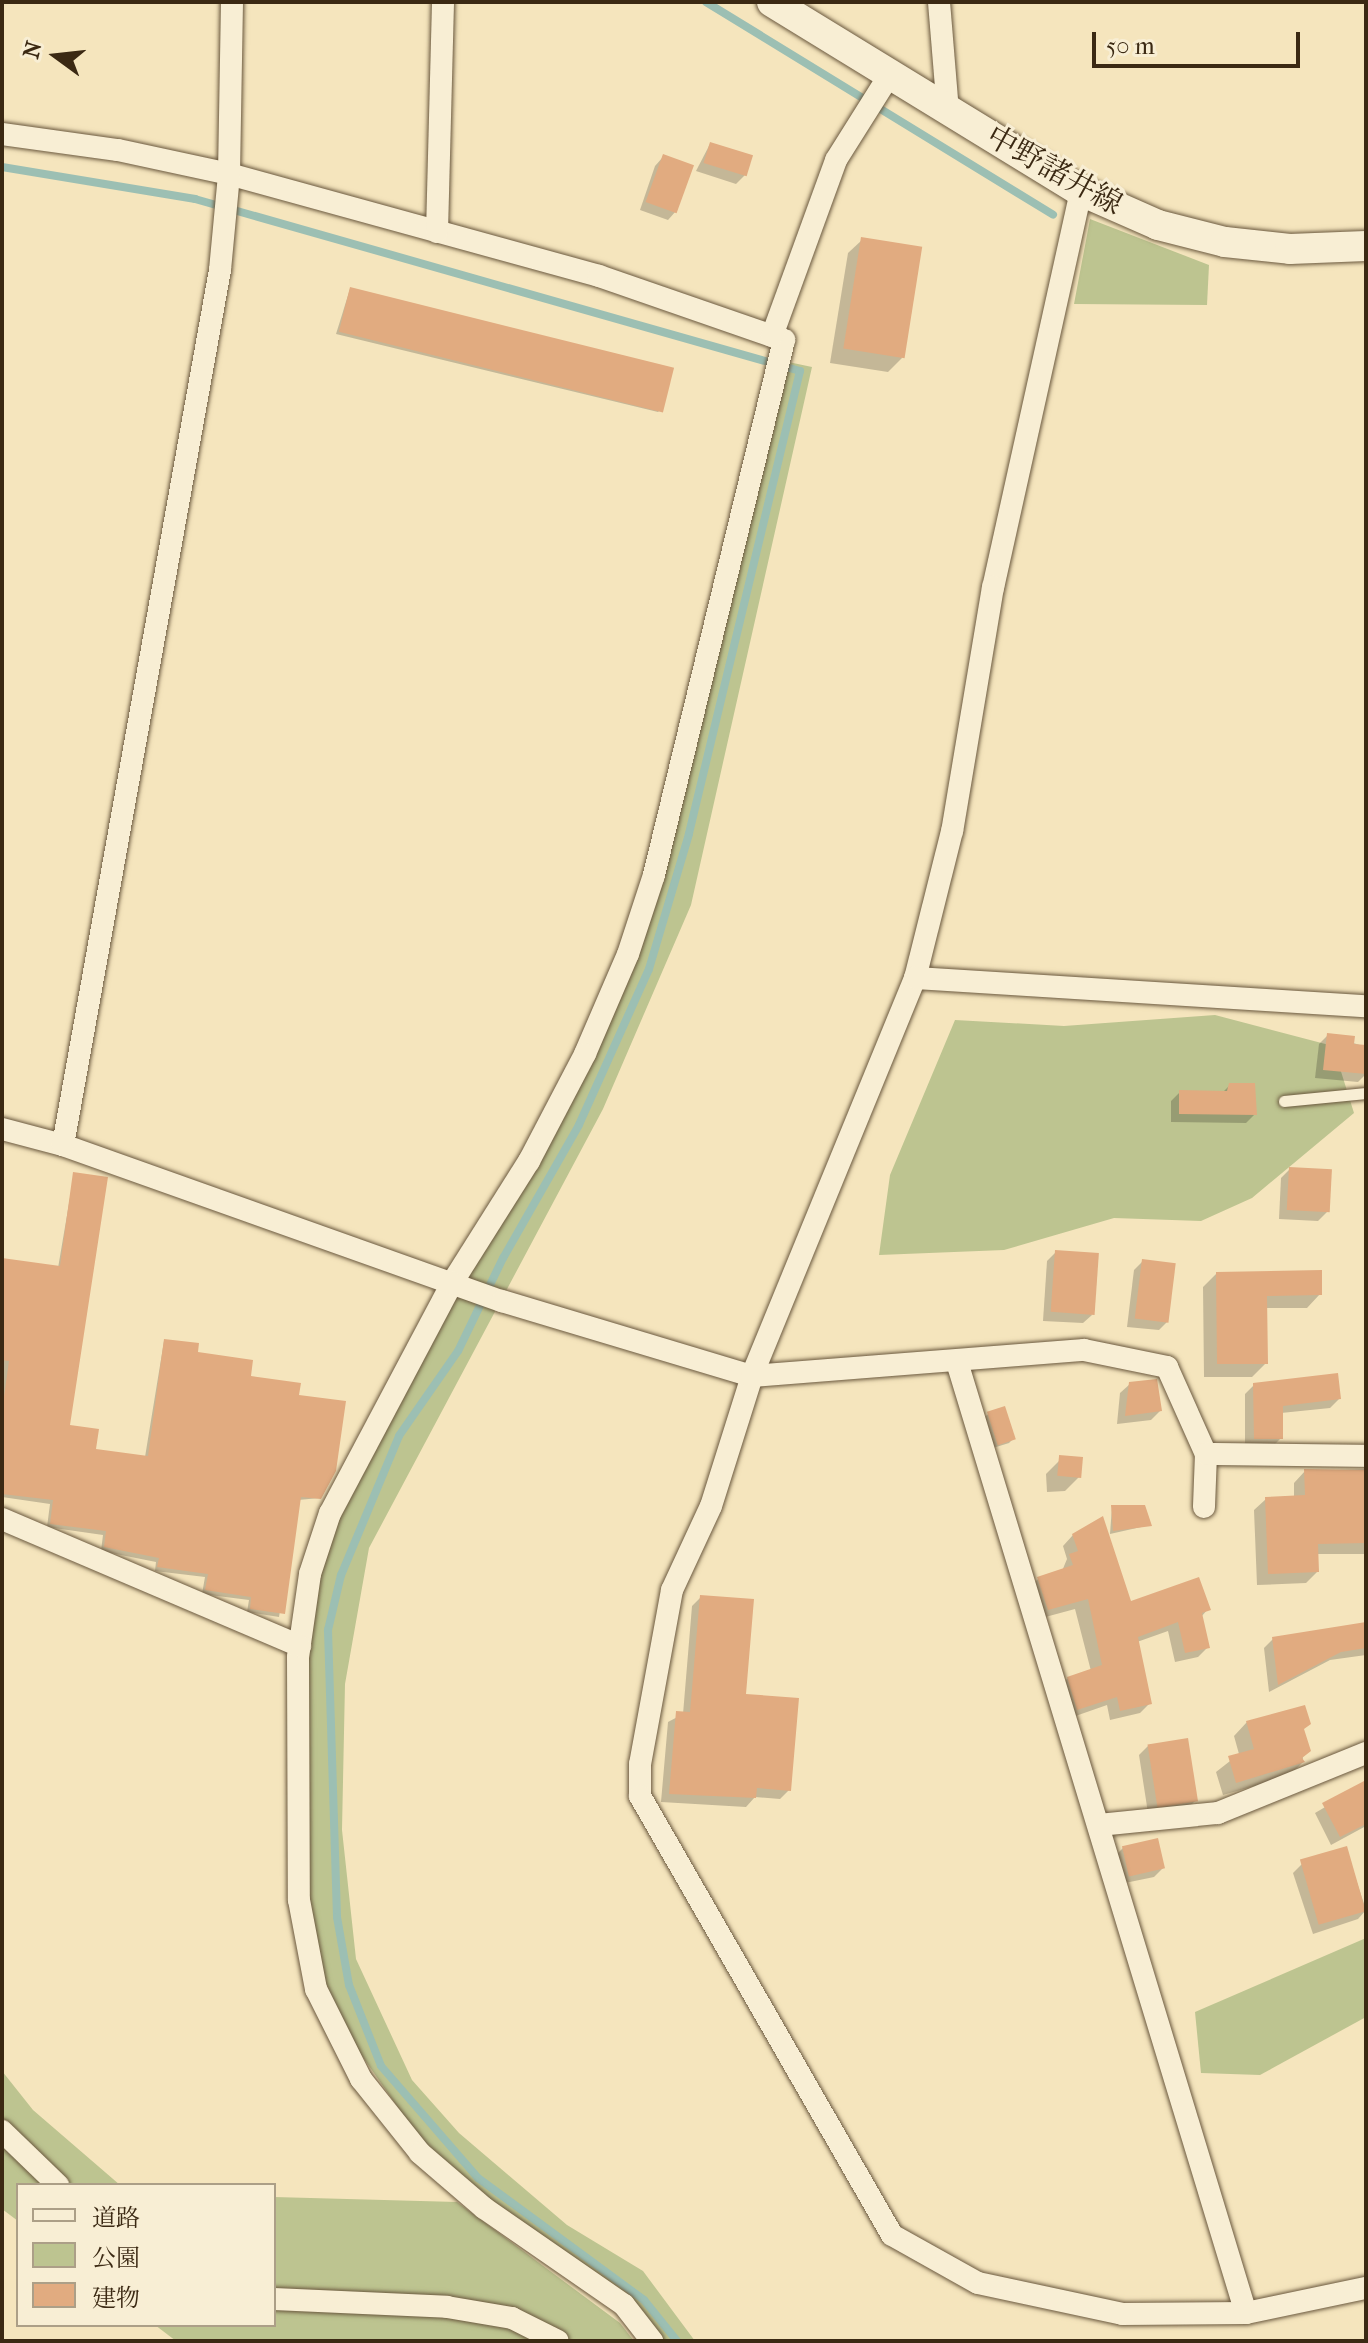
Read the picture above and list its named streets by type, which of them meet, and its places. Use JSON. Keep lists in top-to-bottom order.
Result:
{
  "streets": {
    "main road": ["中野諸井線"]
  },
  "legend": ["道路", "公園", "建物"],
  "scale_bar": "50 m",
  "north": "left"
}
